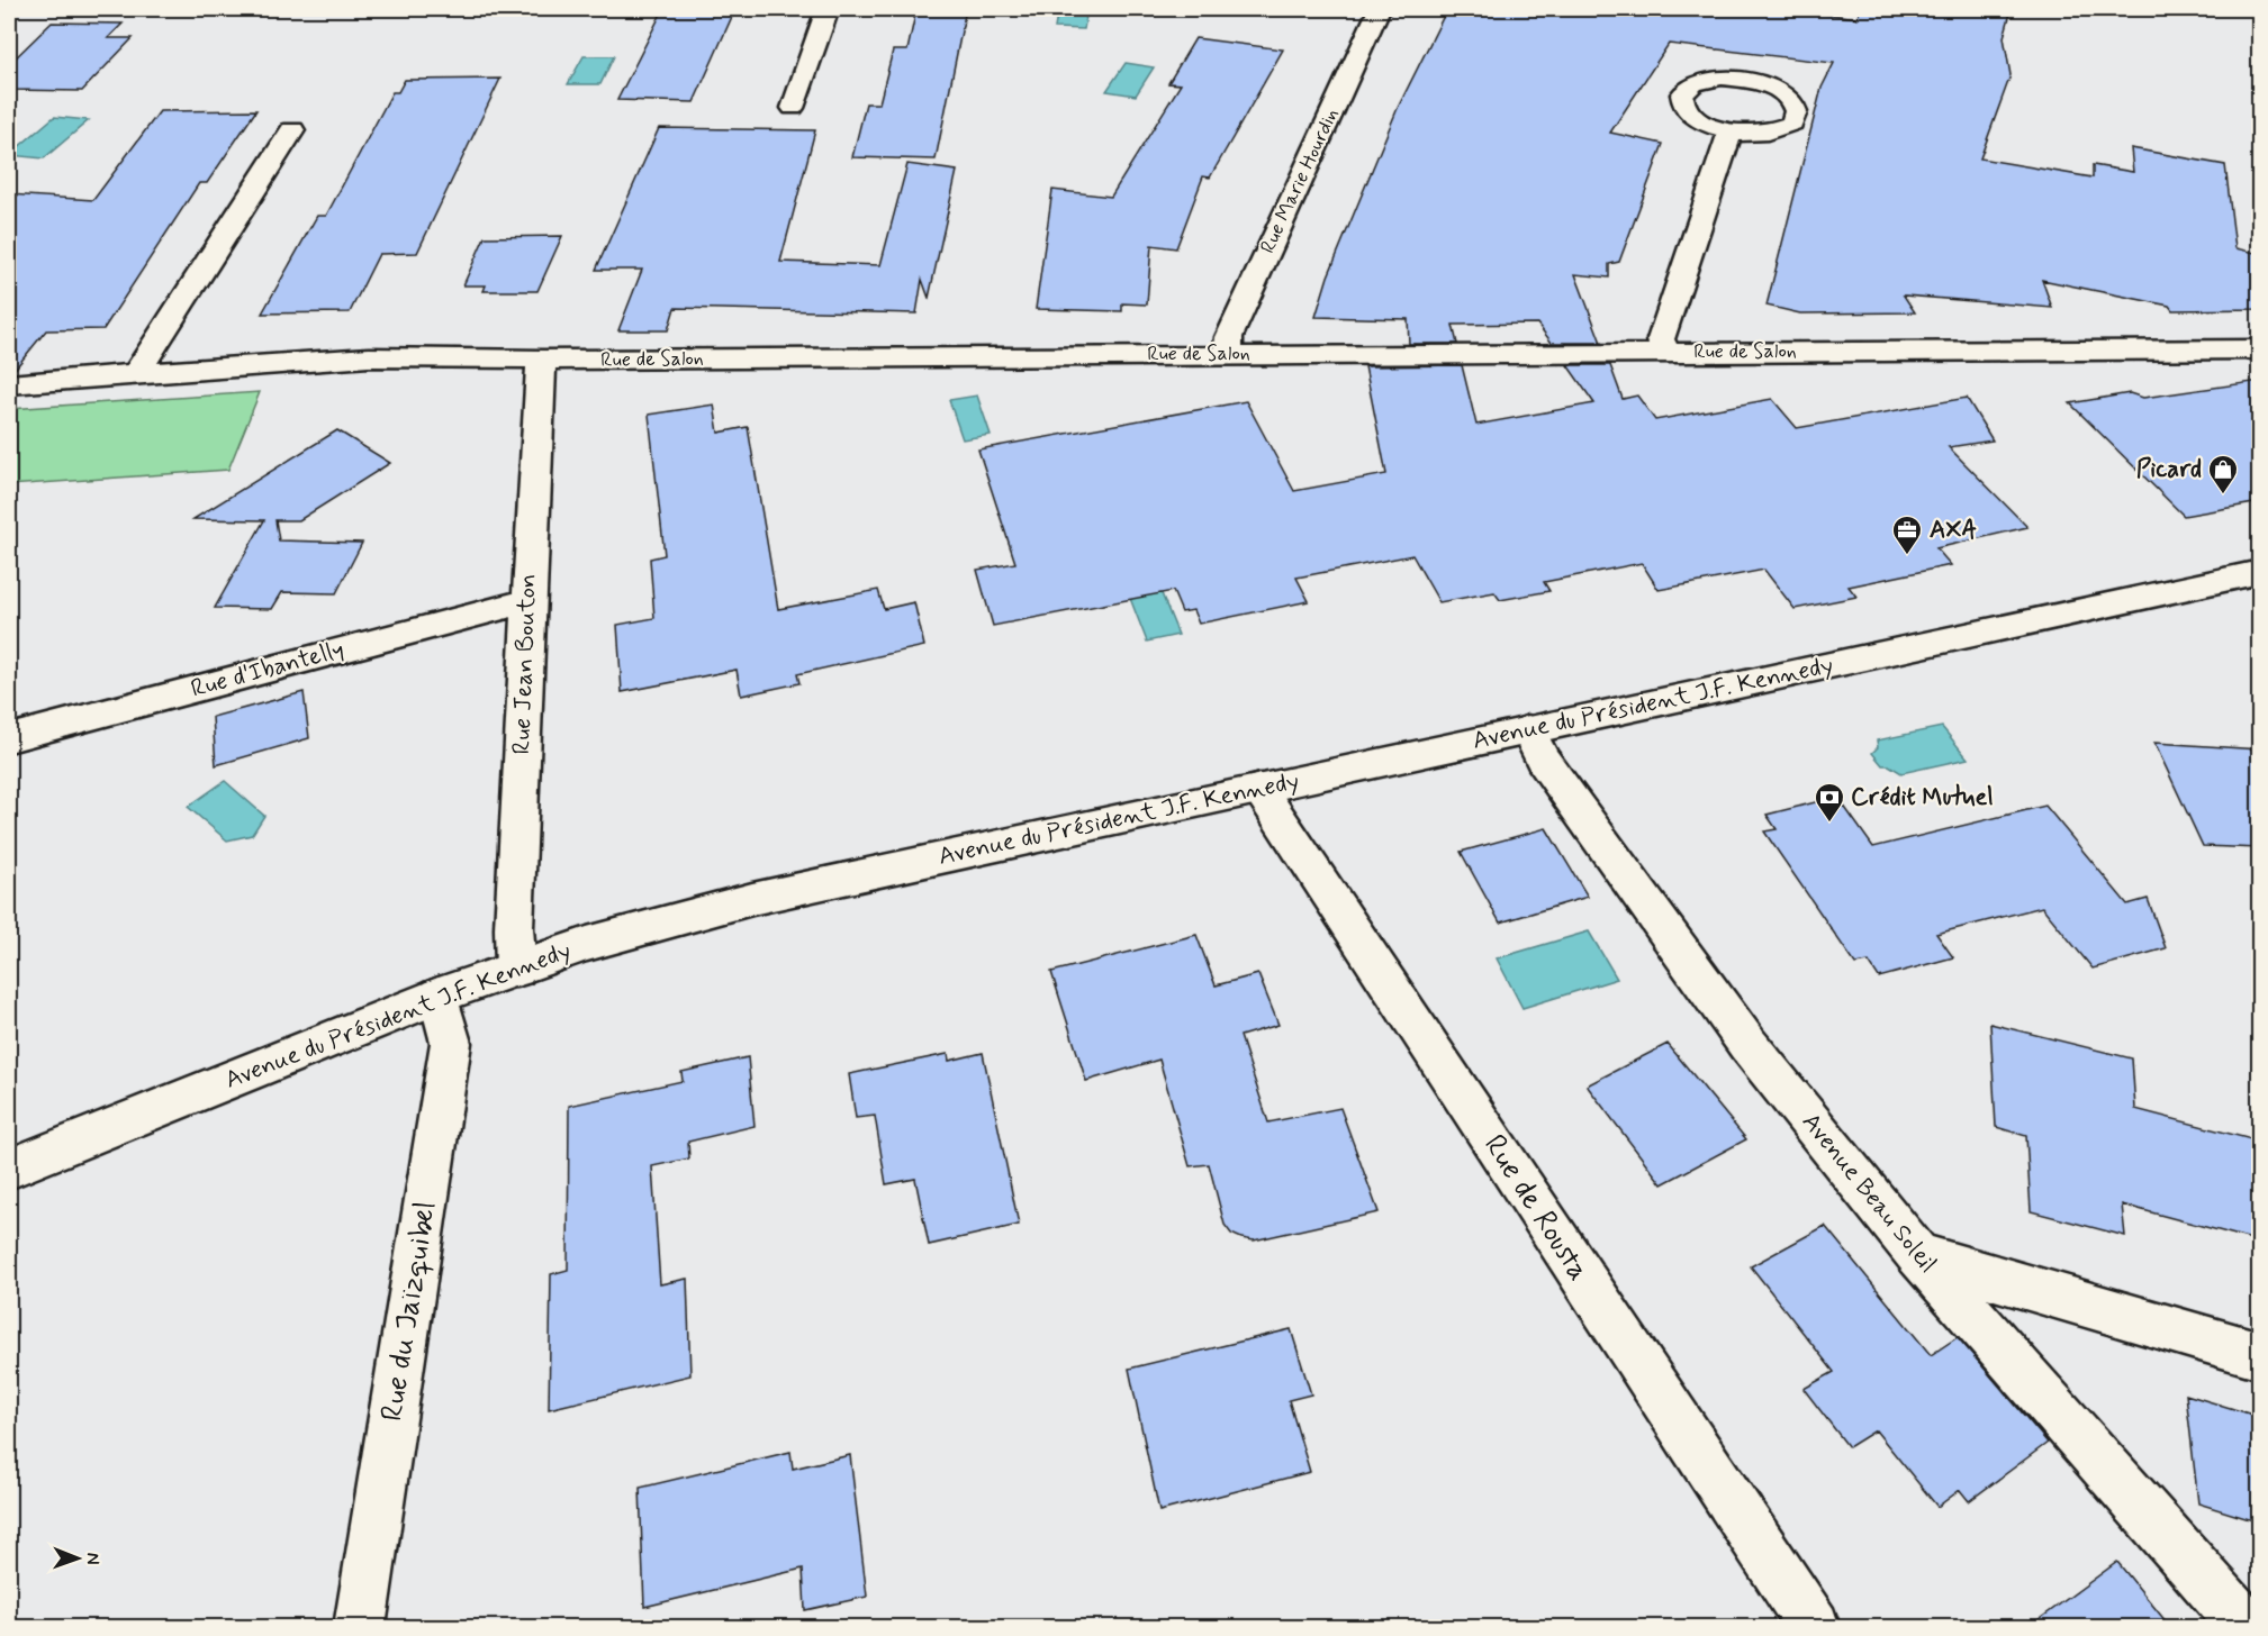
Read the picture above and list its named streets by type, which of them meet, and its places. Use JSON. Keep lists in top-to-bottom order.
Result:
{
  "streets": {
    "street": [
      "Rue Marie Hourdin",
      "Rue de Salon",
      "Rue Jean Bouton",
      "Rue d'Ibantelly",
      "Avenue du Président J.F. Kennedy",
      "Avenue Beau Soleil",
      "Rue de Rousta",
      "Rue du Jaïzquibel"
    ]
  },
  "crossings": [
    ["Rue Marie Hourdin", "Rue de Salon"],
    ["Rue de Salon", "Rue Jean Bouton"],
    ["Rue Jean Bouton", "Rue d'Ibantelly"],
    ["Rue Jean Bouton", "Avenue du Président J.F. Kennedy"],
    ["Avenue du Président J.F. Kennedy", "Avenue Beau Soleil"],
    ["Avenue du Président J.F. Kennedy", "Rue de Rousta"],
    ["Avenue du Président J.F. Kennedy", "Rue du Jaïzquibel"]
  ],
  "places": {
    "shop": ["Picard"],
    "office": ["AXA"],
    "bank": ["Crédit Mutuel"]
  },
  "north": "right"
}
